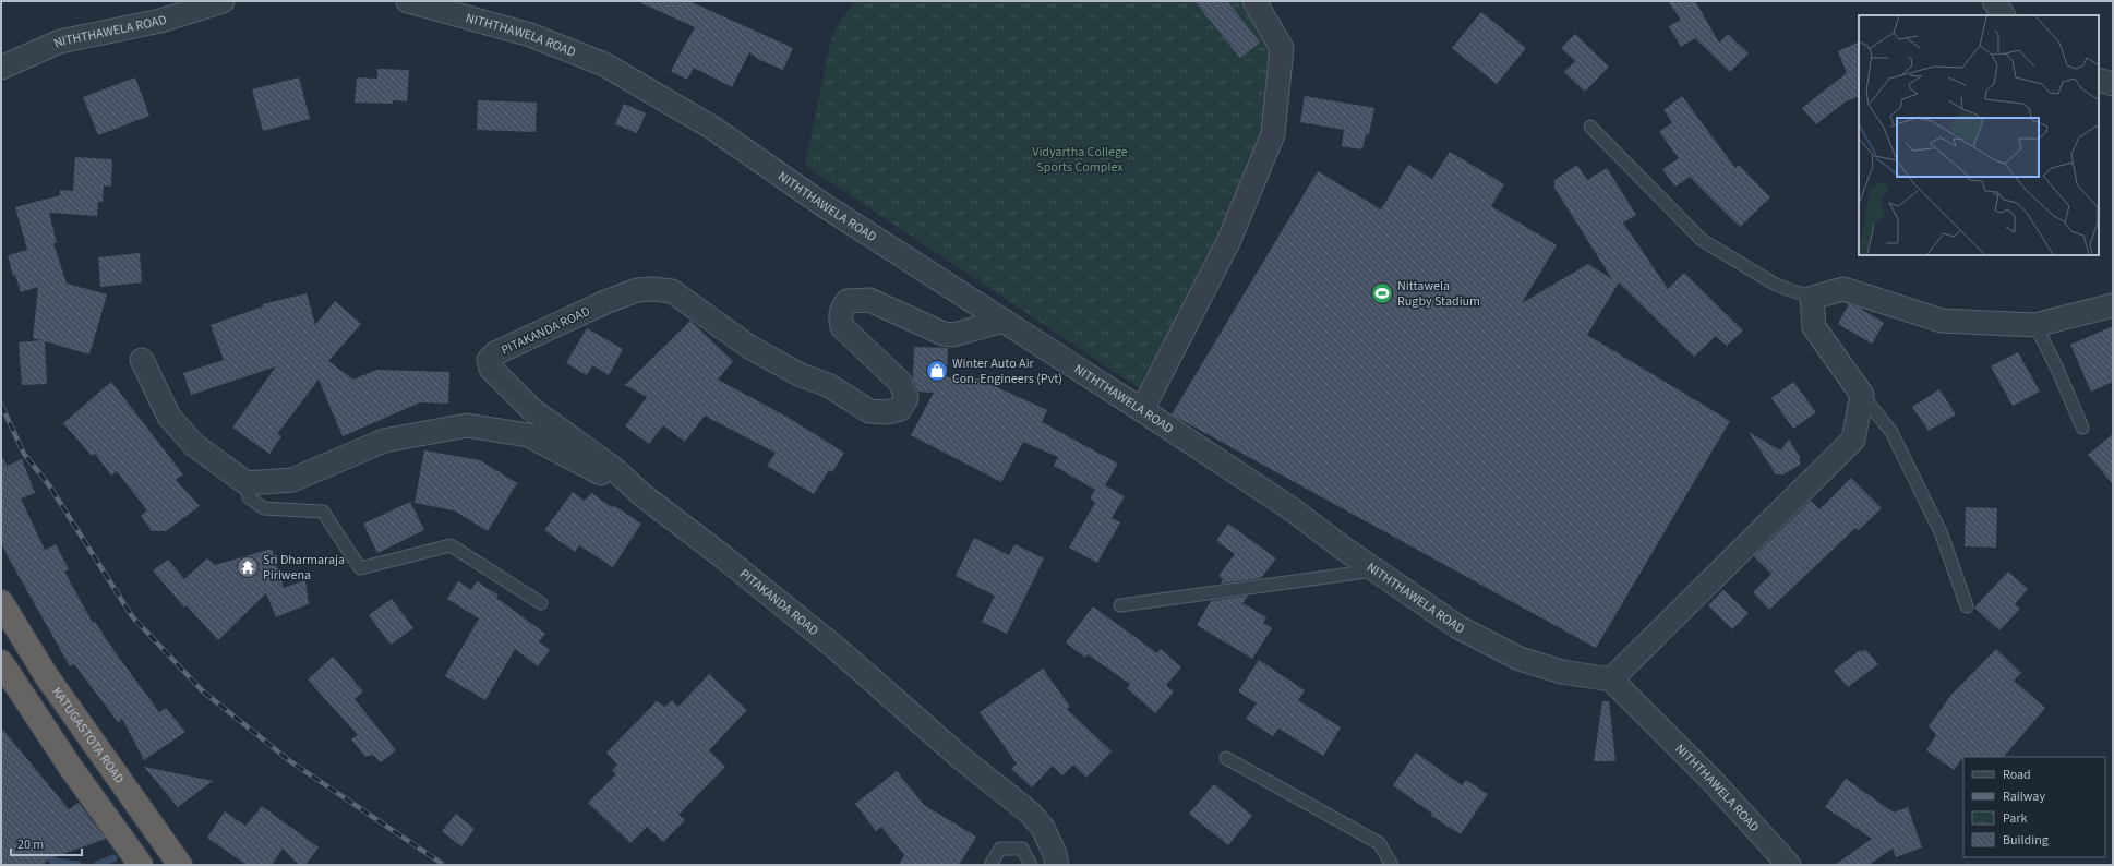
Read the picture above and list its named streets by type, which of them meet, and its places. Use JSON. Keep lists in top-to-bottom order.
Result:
{
  "streets": {
    "highway": ["KATUGASTOTA ROAD"],
    "street": ["NITHTHAWELA ROAD", "PITAKANDA ROAD"]
  },
  "crossings": [
    ["NITHTHAWELA ROAD", "PITAKANDA ROAD"]
  ],
  "parks": ["Vidyartha College Sports Complex"],
  "places": {
    "sports": ["Nittawela Rugby Stadium"],
    "shop": ["Winter Auto Air Con. Engineers (Pvt)"],
    "temple": ["Sri Dharmaraja Piriwena"]
  },
  "legend": [
    "Road",
    "Railway",
    "Park",
    "Building"
  ],
  "scale_bar": "20 m"
}
